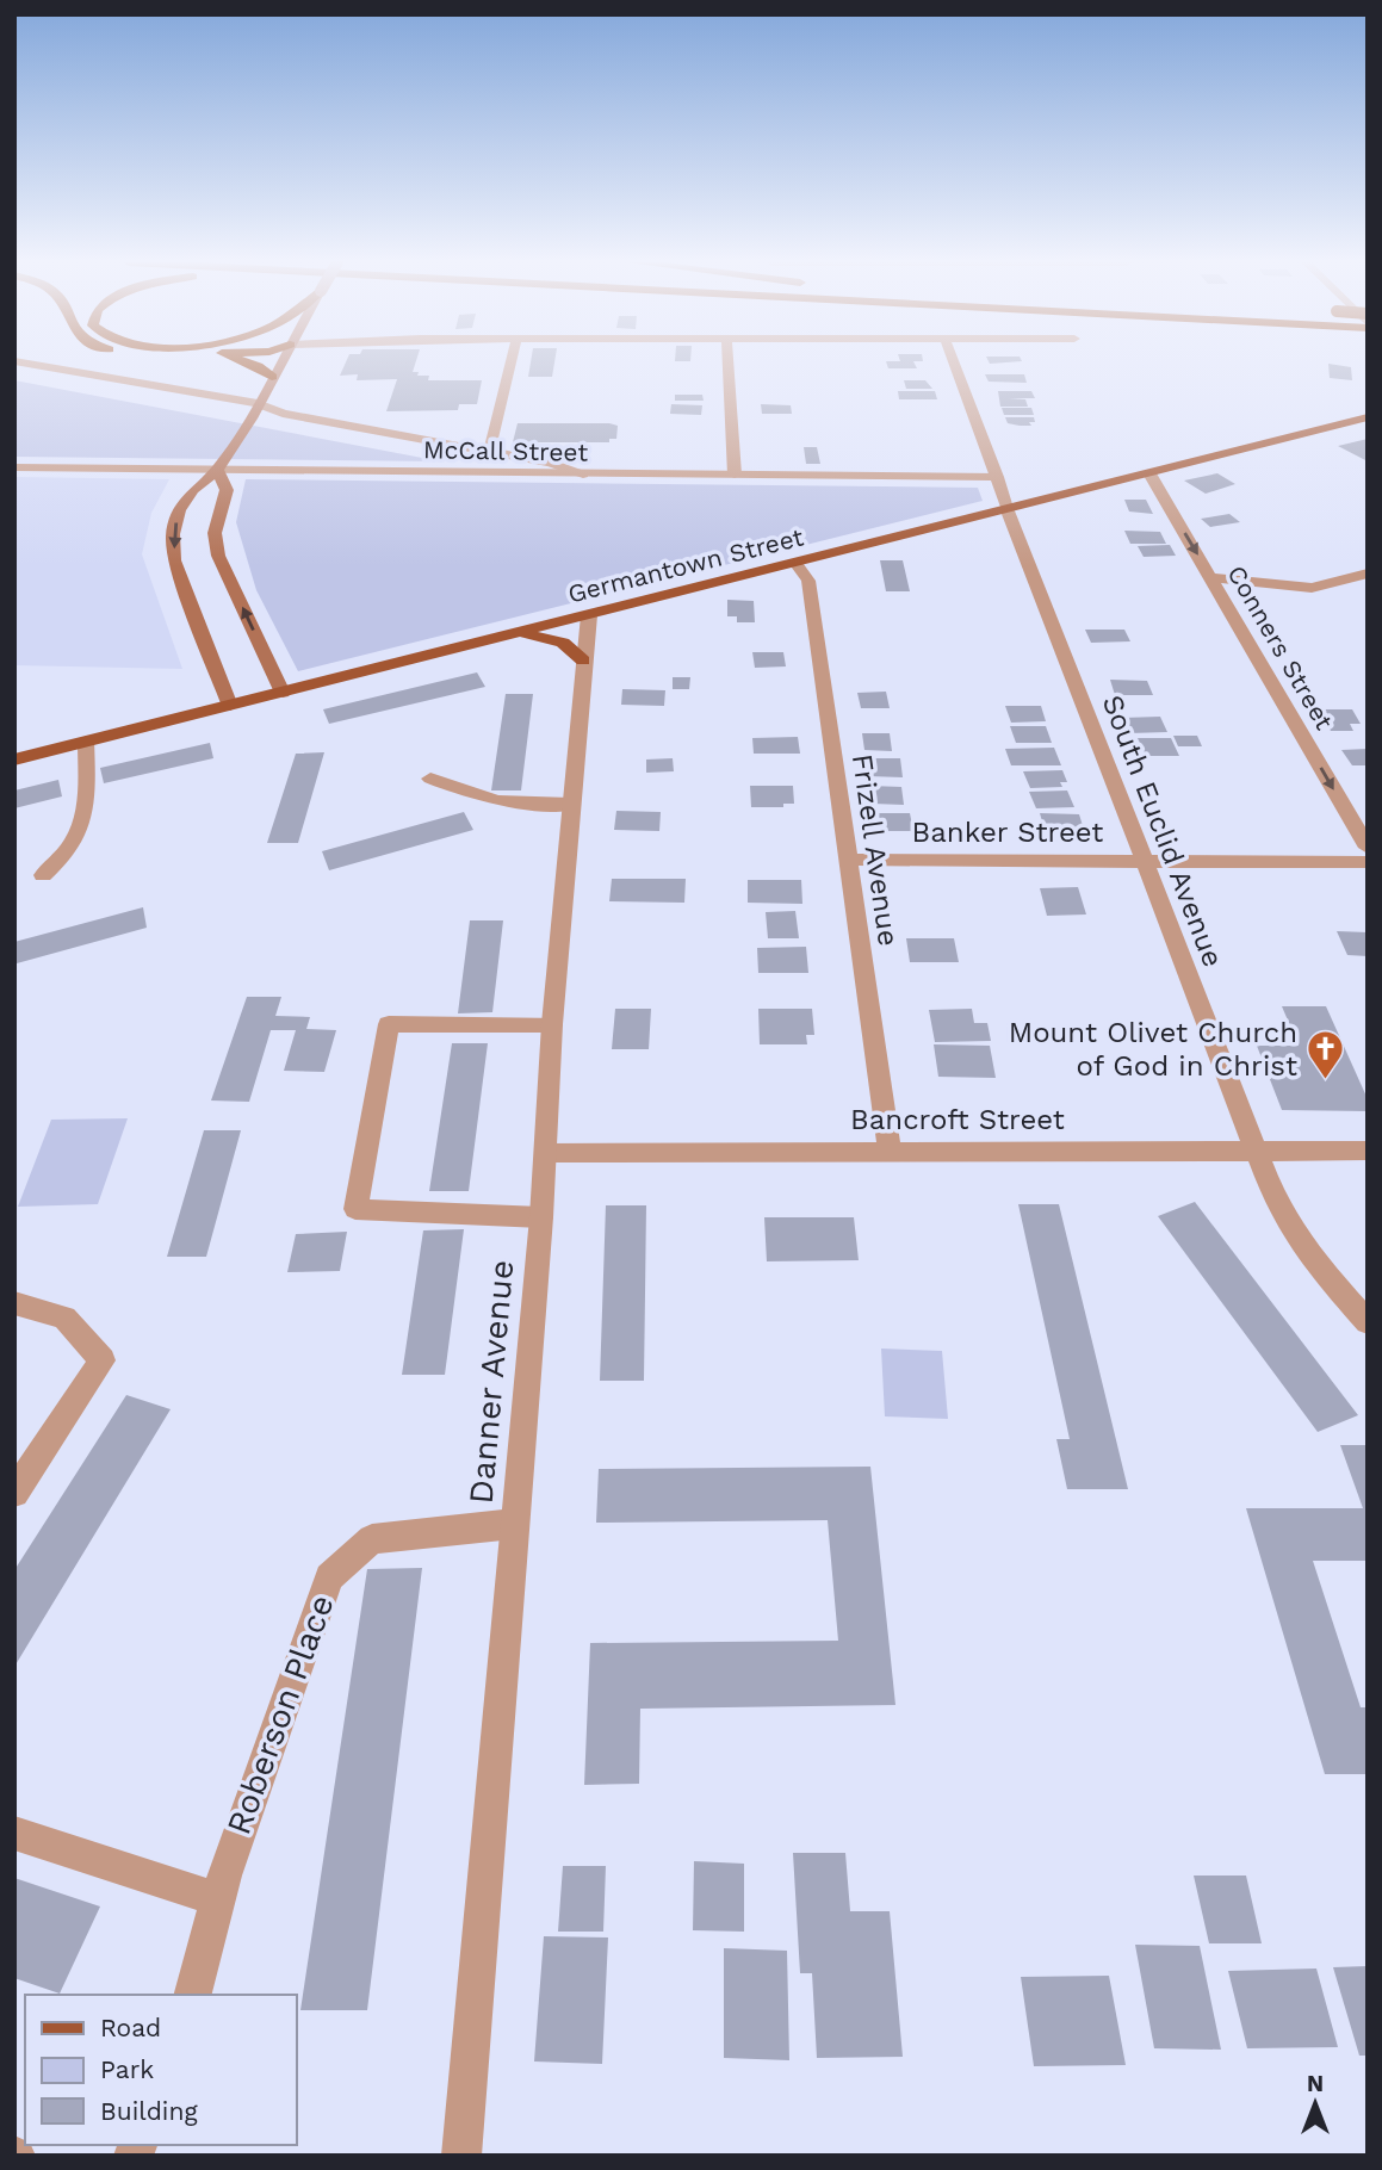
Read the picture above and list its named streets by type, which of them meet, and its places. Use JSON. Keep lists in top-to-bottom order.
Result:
{
  "streets": {
    "main road": ["Germantown Street"],
    "street": [
      "McCall Street",
      "Conners Street",
      "South Euclid Avenue",
      "Banker Street",
      "Frizell Avenue",
      "Bancroft Street",
      "Danner Avenue",
      "Roberson Place"
    ]
  },
  "crossings": [
    ["McCall Street", "South Euclid Avenue"],
    ["Germantown Street", "Conners Street"],
    ["Germantown Street", "South Euclid Avenue"],
    ["Germantown Street", "Frizell Avenue"],
    ["Germantown Street", "Danner Avenue"],
    ["South Euclid Avenue", "Banker Street"],
    ["South Euclid Avenue", "Bancroft Street"],
    ["Banker Street", "Frizell Avenue"],
    ["Frizell Avenue", "Bancroft Street"],
    ["Bancroft Street", "Danner Avenue"],
    ["Danner Avenue", "Roberson Place"]
  ],
  "one_way": ["Conners Street"],
  "places": {
    "church": ["Mount Olivet Church of God in Christ"]
  },
  "legend": ["Road", "Park", "Building"],
  "north": "top"
}
